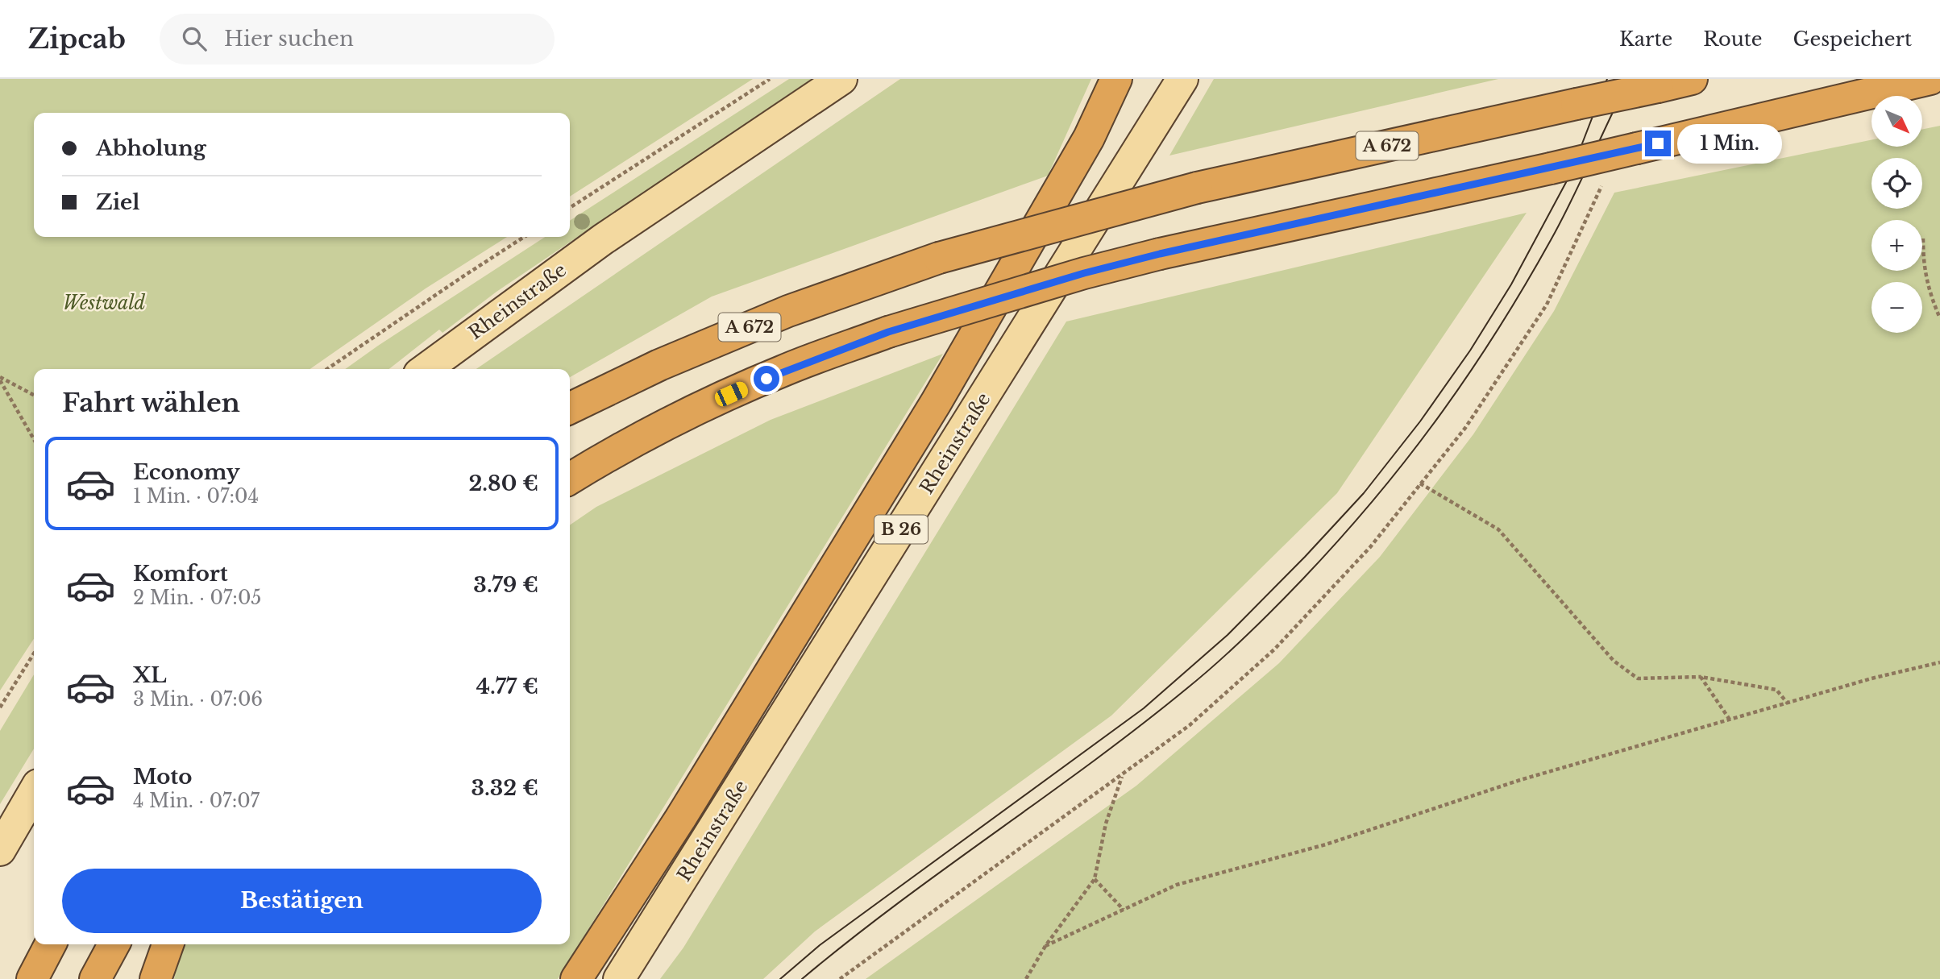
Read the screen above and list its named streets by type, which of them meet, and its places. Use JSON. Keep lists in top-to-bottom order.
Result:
{
  "streets": {
    "highway": ["A 672"],
    "main road": ["Rheinstraße", "B 26"]
  },
  "parks": ["Westwald"],
  "north": "bottom right",
  "page": {
    "header": "Zipcab",
    "search": "Hier suchen",
    "nav": ["Karte", "Route", "Gespeichert"],
    "map_buttons": ["+", "−"],
    "banner": ["Abholung", "Ziel"],
    "bubble": "1 Min.",
    "heading": "Fahrt wählen",
    "list": [
      {
        "name": "Economy",
        "note": "1 Min. · 07:04",
        "value": "2.80 €"
      },
      {
        "name": "Komfort",
        "note": "2 Min. · 07:05",
        "value": "3.79 €"
      },
      {
        "name": "XL",
        "note": "3 Min. · 07:06",
        "value": "4.77 €"
      },
      {
        "name": "Moto",
        "note": "4 Min. · 07:07",
        "value": "3.32 €"
      }
    ],
    "buttons": "Bestätigen"
  }
}
